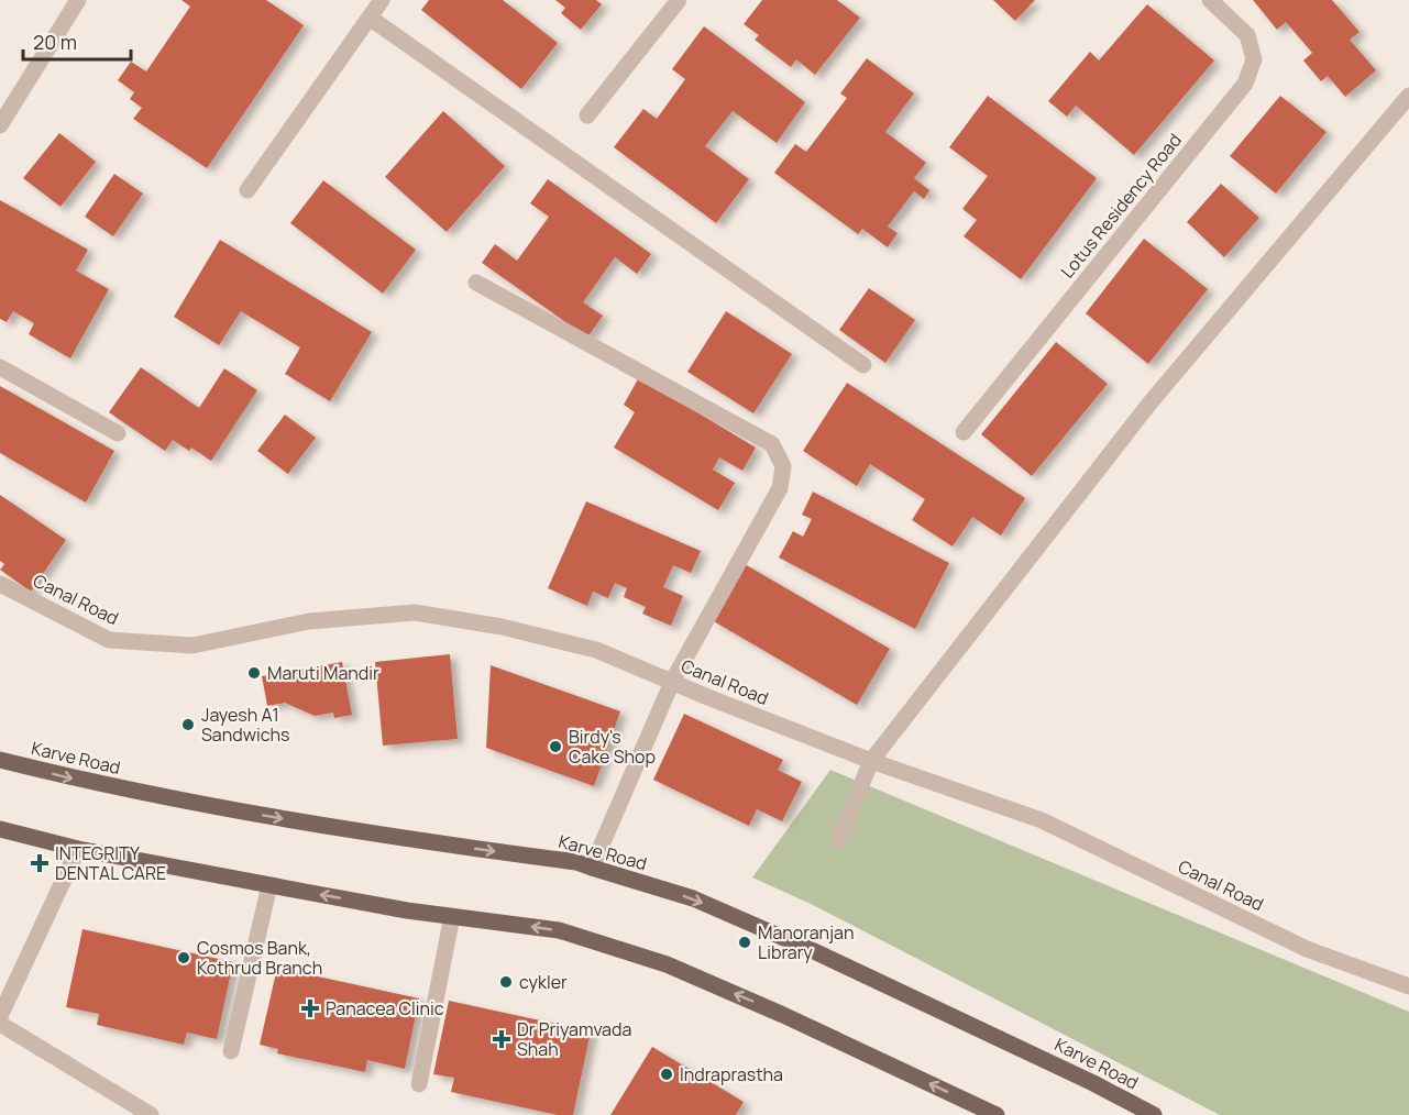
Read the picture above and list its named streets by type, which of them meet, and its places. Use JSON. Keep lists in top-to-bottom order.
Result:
{
  "streets": {
    "main road": ["Karve Road"],
    "street": ["Lotus Residency Road", "Canal Road"]
  },
  "places": {
    "other": [
      "Maruti Mandir",
      "Jayesh A1 Sandwichs",
      "Birdy's Cake Shop",
      "Manoranjan Library",
      "Cosmos Bank, Kothrud Branch",
      "cykler",
      "Indraprastha"
    ],
    "health": ["INTEGRITY DENTAL CARE", "Panacea Clinic", "Dr Priyamvada Shah"]
  },
  "scale_bar": "20 m"
}
